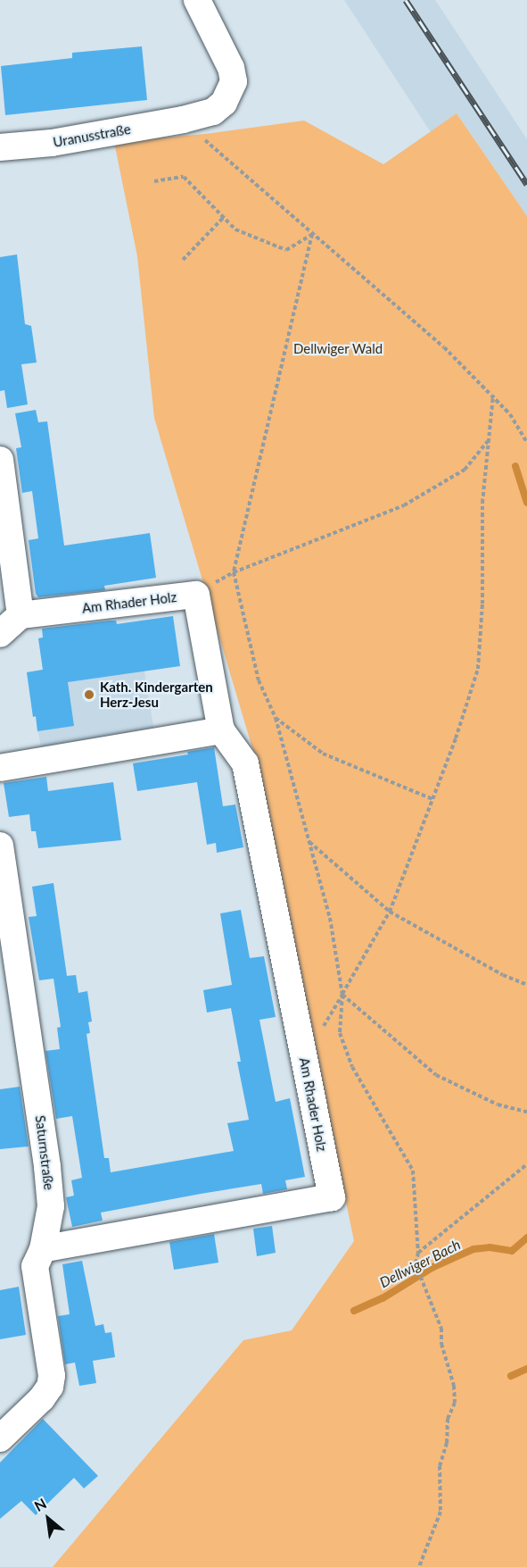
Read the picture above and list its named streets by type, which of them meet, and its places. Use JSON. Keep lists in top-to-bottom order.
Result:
{
  "streets": {
    "street": ["Uranusstraße", "Am Rhader Holz", "Saturnstraße"]
  },
  "crossings": [
    ["Am Rhader Holz", "Saturnstraße"]
  ],
  "water": ["Dellwiger Bach"],
  "parks": ["Dellwiger Wald"],
  "places": ["Kath. Kindergarten Herz-Jesu"],
  "north": "top left"
}
